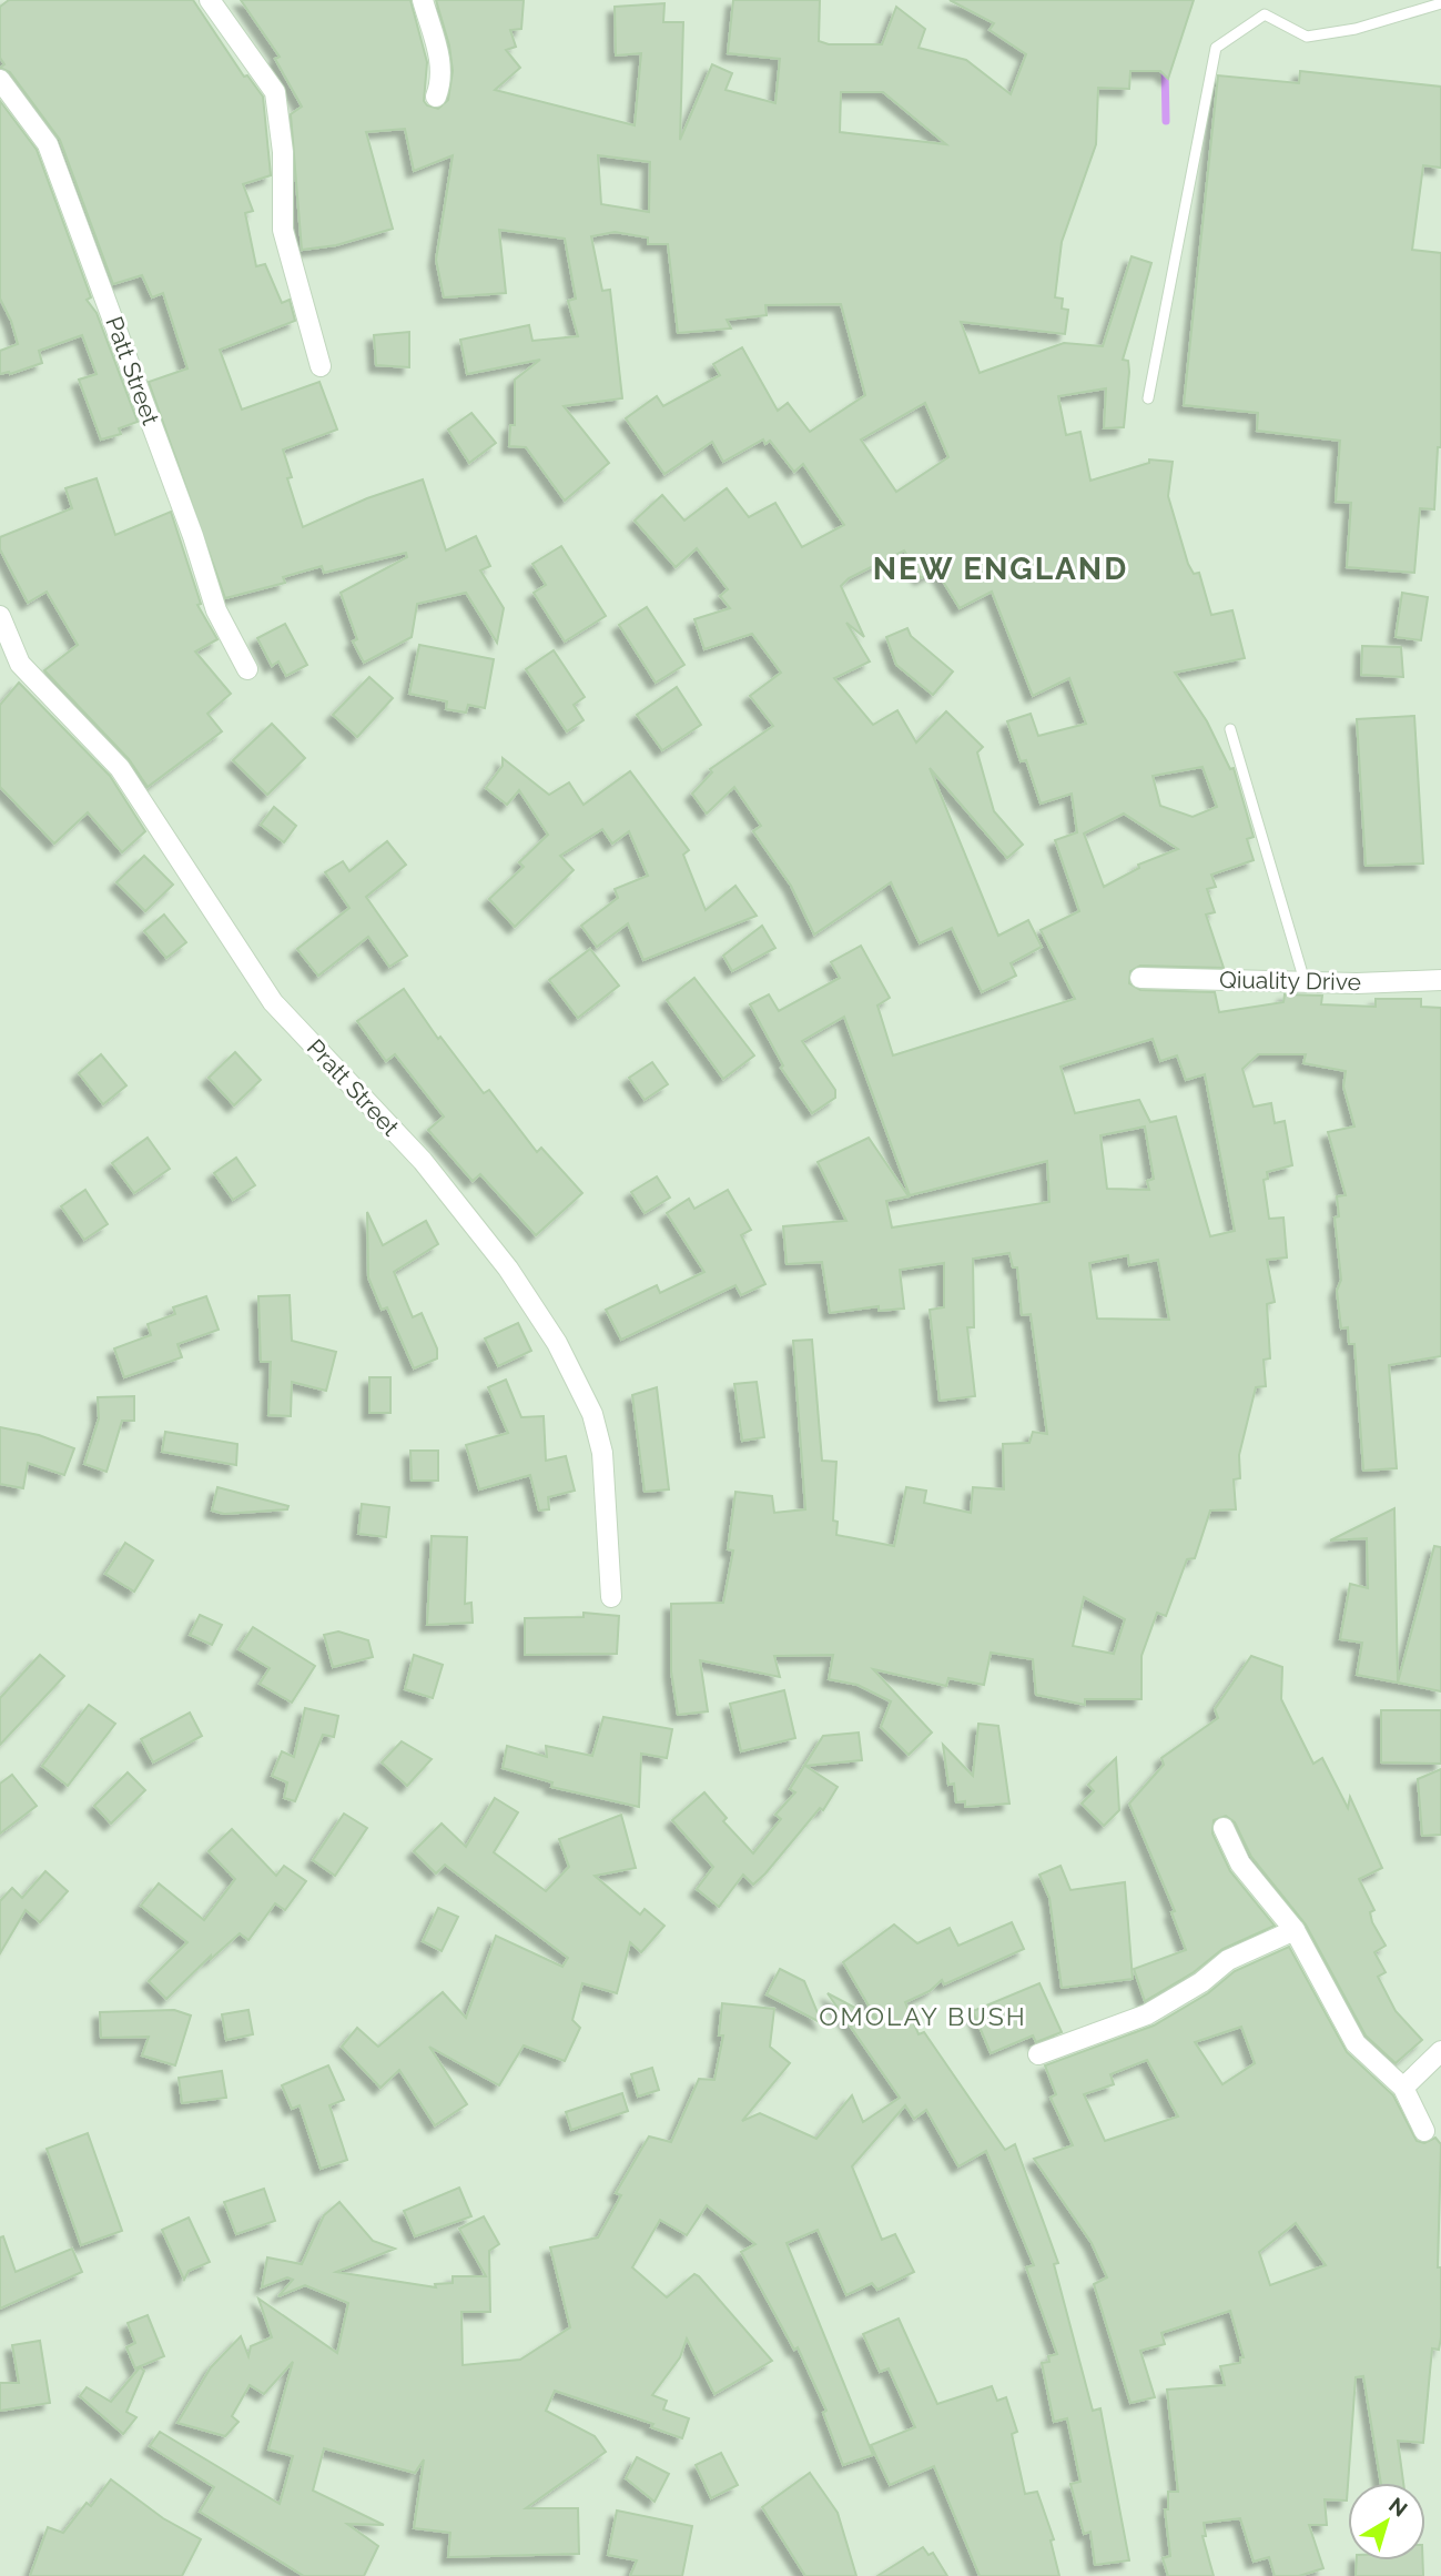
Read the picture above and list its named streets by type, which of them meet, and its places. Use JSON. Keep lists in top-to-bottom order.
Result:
{
  "streets": {
    "street": ["Patt Street", "Qiuality Drive", "Pratt Street"]
  },
  "districts": ["NEW ENGLAND", "OMOLAY BUSH"],
  "north": "top right"
}
